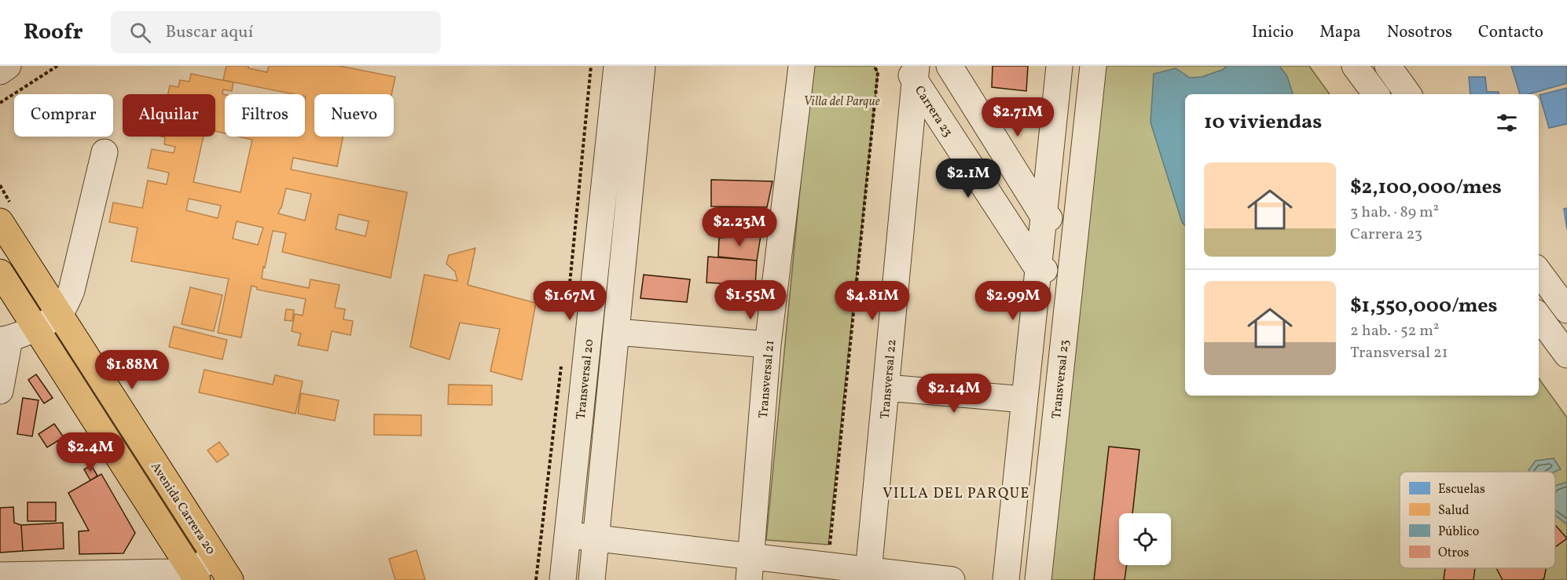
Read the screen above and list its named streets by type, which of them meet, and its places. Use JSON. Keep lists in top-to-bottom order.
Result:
{
  "streets": {
    "main road": ["Avenida Carrera 20"],
    "street": [
      "Carrera 23",
      "Transversal 20",
      "Transversal 21",
      "Transversal 22",
      "Transversal 23"
    ]
  },
  "crossings": [
    ["Carrera 23", "Transversal 22"]
  ],
  "districts": ["VILLA DEL PARQUE"],
  "parks": ["Villa del Parque"],
  "legend": [
    "Escuelas",
    "Salud",
    "Público",
    "Otros"
  ],
  "page": {
    "header": "Roofr",
    "search": "Buscar aquí",
    "nav": [
      "Inicio",
      "Mapa",
      "Nosotros",
      "Contacto"
    ],
    "chip": [
      "Comprar",
      "Alquilar",
      "Filtros",
      "Nuevo"
    ],
    "heading": "10 viviendas",
    "price": [
      "$2.71M",
      "$2.1M",
      "$2.23M",
      "$1.55M",
      "$1.67M",
      "$4.81M",
      "$2.99M",
      "$1.88M",
      "$2.14M",
      "$2.4M"
    ],
    "list": [
      {
        "name": "$2,100,000/mes",
        "note": "3 hab. · 89 m² · Carrera 23"
      },
      {
        "name": "$1,550,000/mes",
        "note": "2 hab. · 52 m² · Transversal 21"
      }
    ]
  }
}
